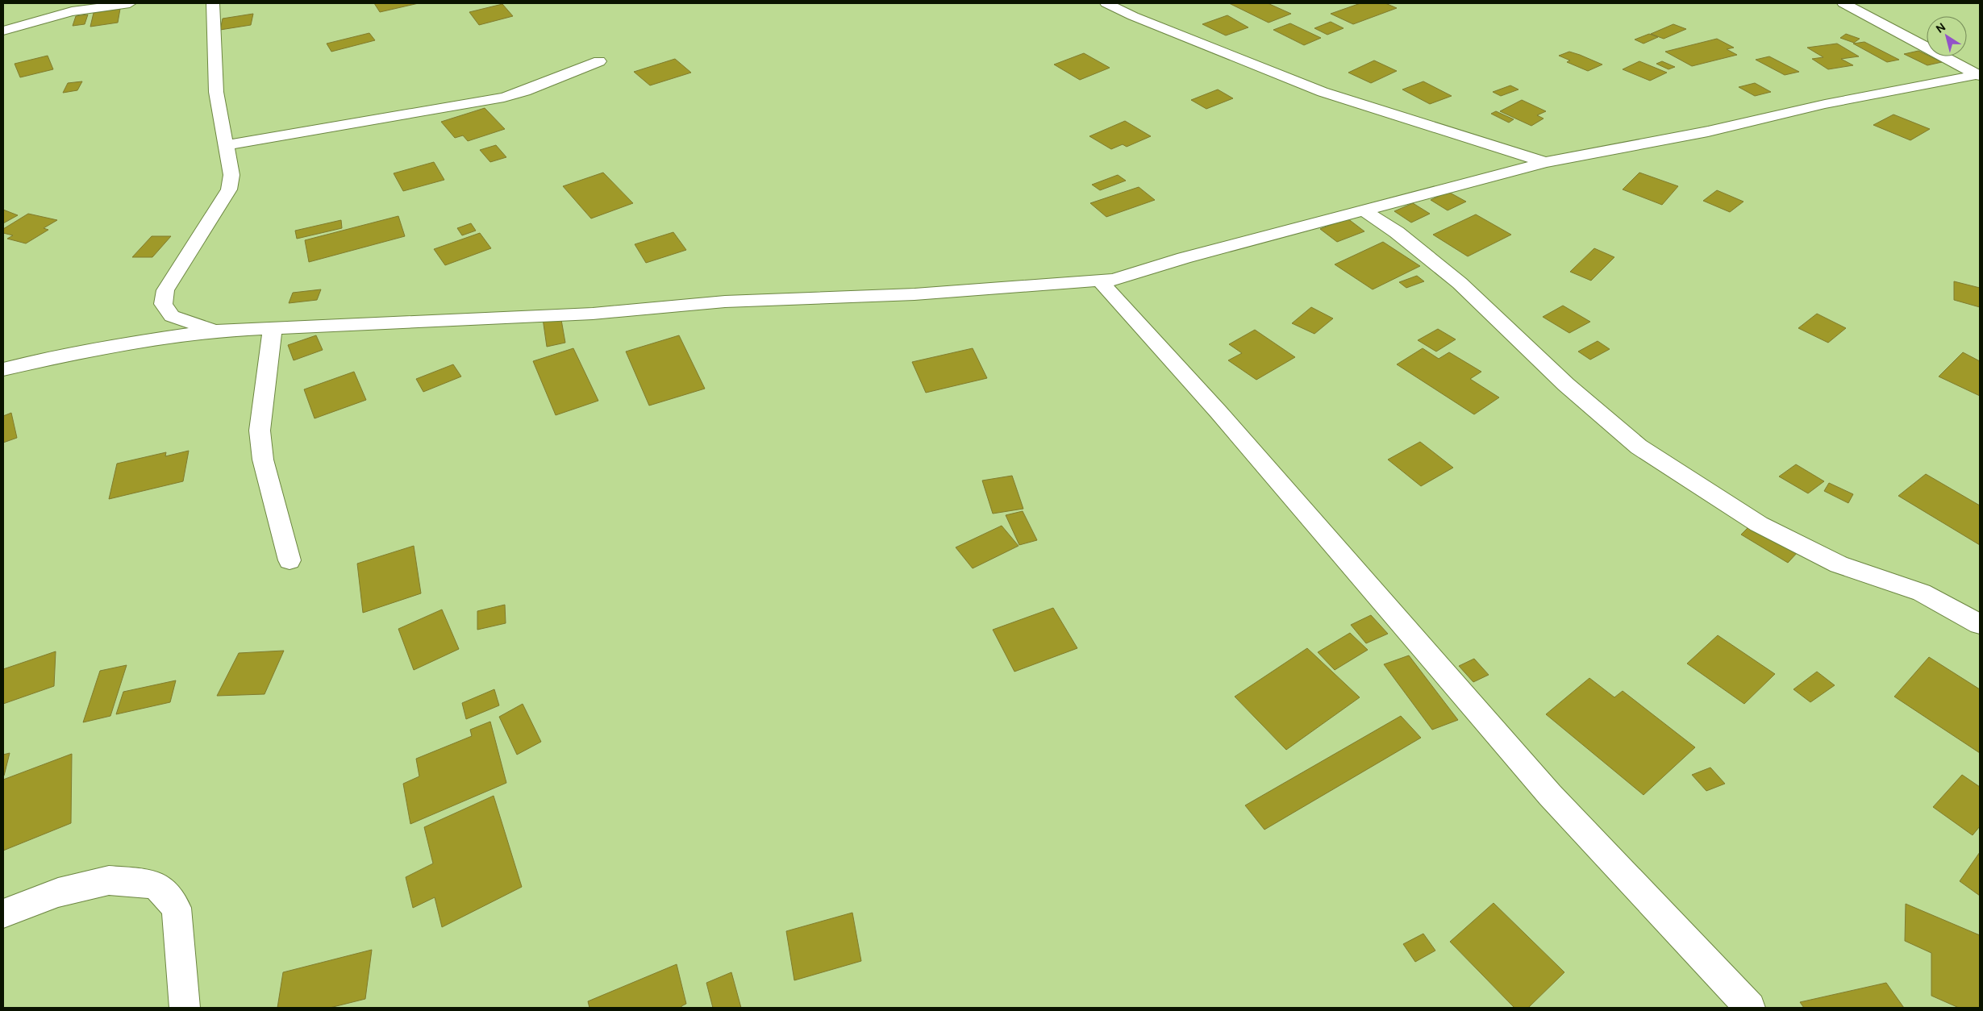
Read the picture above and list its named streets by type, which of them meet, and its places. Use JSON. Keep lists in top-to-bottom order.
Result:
{
  "north": "top left"
}
